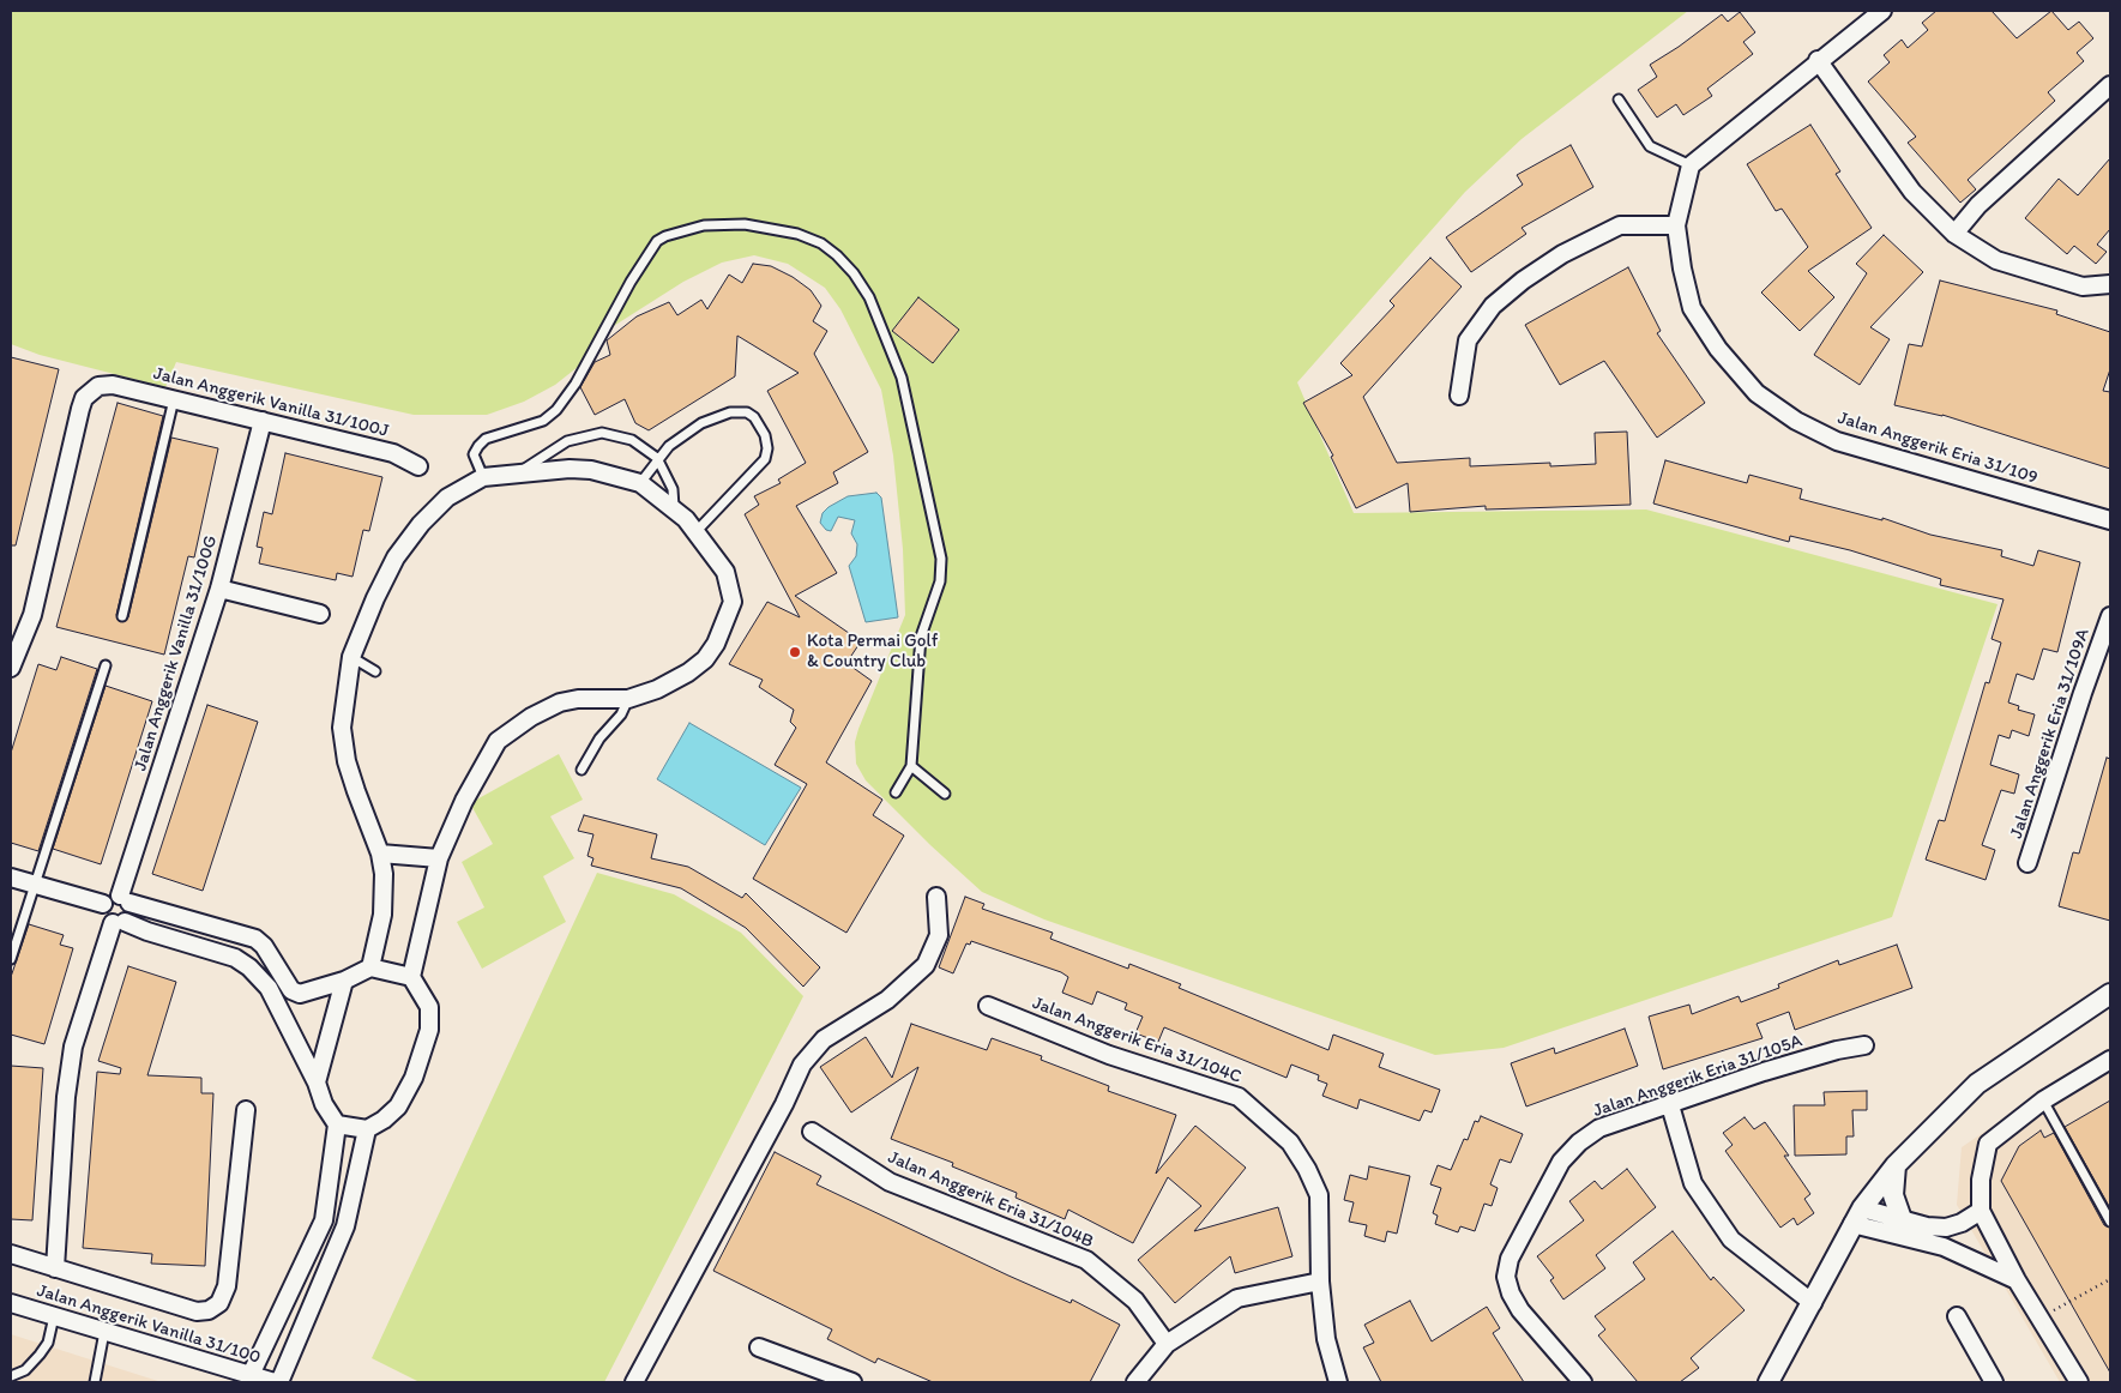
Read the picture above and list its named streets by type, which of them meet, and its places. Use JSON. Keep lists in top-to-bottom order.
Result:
{
  "streets": {
    "street": [
      "Jalan Anggerik Vanilla 31/100J",
      "Jalan Anggerik Eria 31/109",
      "Jalan Anggerik Vanilla 31/100G",
      "Jalan Anggerik Eria 31/109A",
      "Jalan Anggerik Eria 31/104C",
      "Jalan Anggerik Eria 31/105A",
      "Jalan Anggerik Eria 31/104B",
      "Jalan Anggerik Vanilla 31/100"
    ]
  },
  "crossings": [
    ["Jalan Anggerik Vanilla 31/100J", "Jalan Anggerik Vanilla 31/100G"]
  ],
  "places": ["Kota Permai Golf & Country Club"]
}
